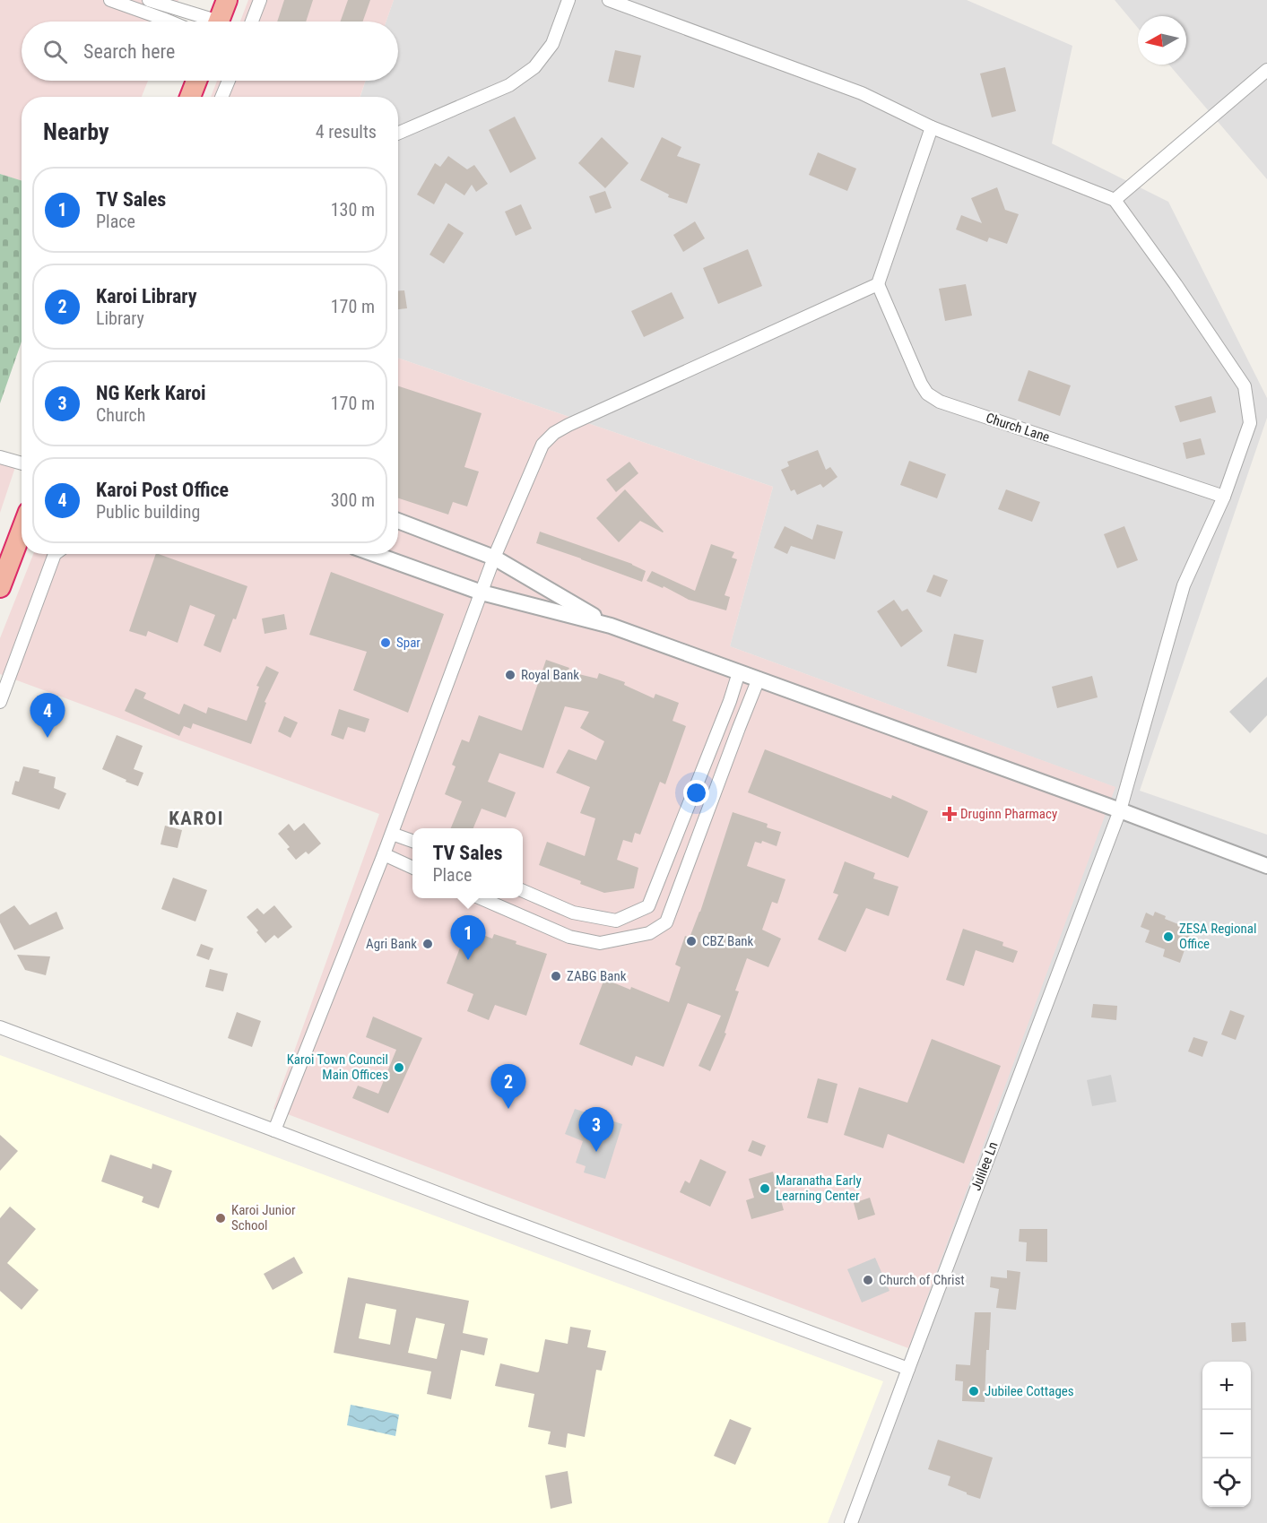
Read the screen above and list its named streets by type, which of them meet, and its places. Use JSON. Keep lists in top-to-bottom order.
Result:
{
  "streets": {
    "street": ["Church Lane", "Julilee Ln"]
  },
  "crossings": [
    ["Church Lane", "Julilee Ln"]
  ],
  "districts": ["KAROI"],
  "places": {
    "other": [
      "Spar",
      "Royal Bank",
      "ZESA Regional Office",
      "CBZ Bank",
      "Agri Bank",
      "ZABG Bank",
      "Karoi Town Council Main Offices",
      "Maranatha Early Learning Center",
      "Karoi Junior School",
      "Church of Christ",
      "Jubilee Cottages"
    ],
    "health": ["Druginn Pharmacy"]
  },
  "north": "left",
  "page": {
    "search": "Search here",
    "heading": ["Nearby", "4 results"],
    "list": [
      {
        "mark": "1",
        "name": "TV Sales",
        "note": "Place",
        "value": "130 m"
      },
      {
        "mark": "2",
        "name": "Karoi Library",
        "note": "Library",
        "value": "170 m"
      },
      {
        "mark": "3",
        "name": "NG Kerk Karoi",
        "note": "Church",
        "value": "170 m"
      },
      {
        "mark": "4",
        "name": "Karoi Post Office",
        "note": "Public building",
        "value": "300 m"
      }
    ],
    "pins": [
      "4",
      "1",
      "2",
      "3"
    ],
    "popup": ["TV Sales", "Place"],
    "map_buttons": ["+", "−"]
  }
}
